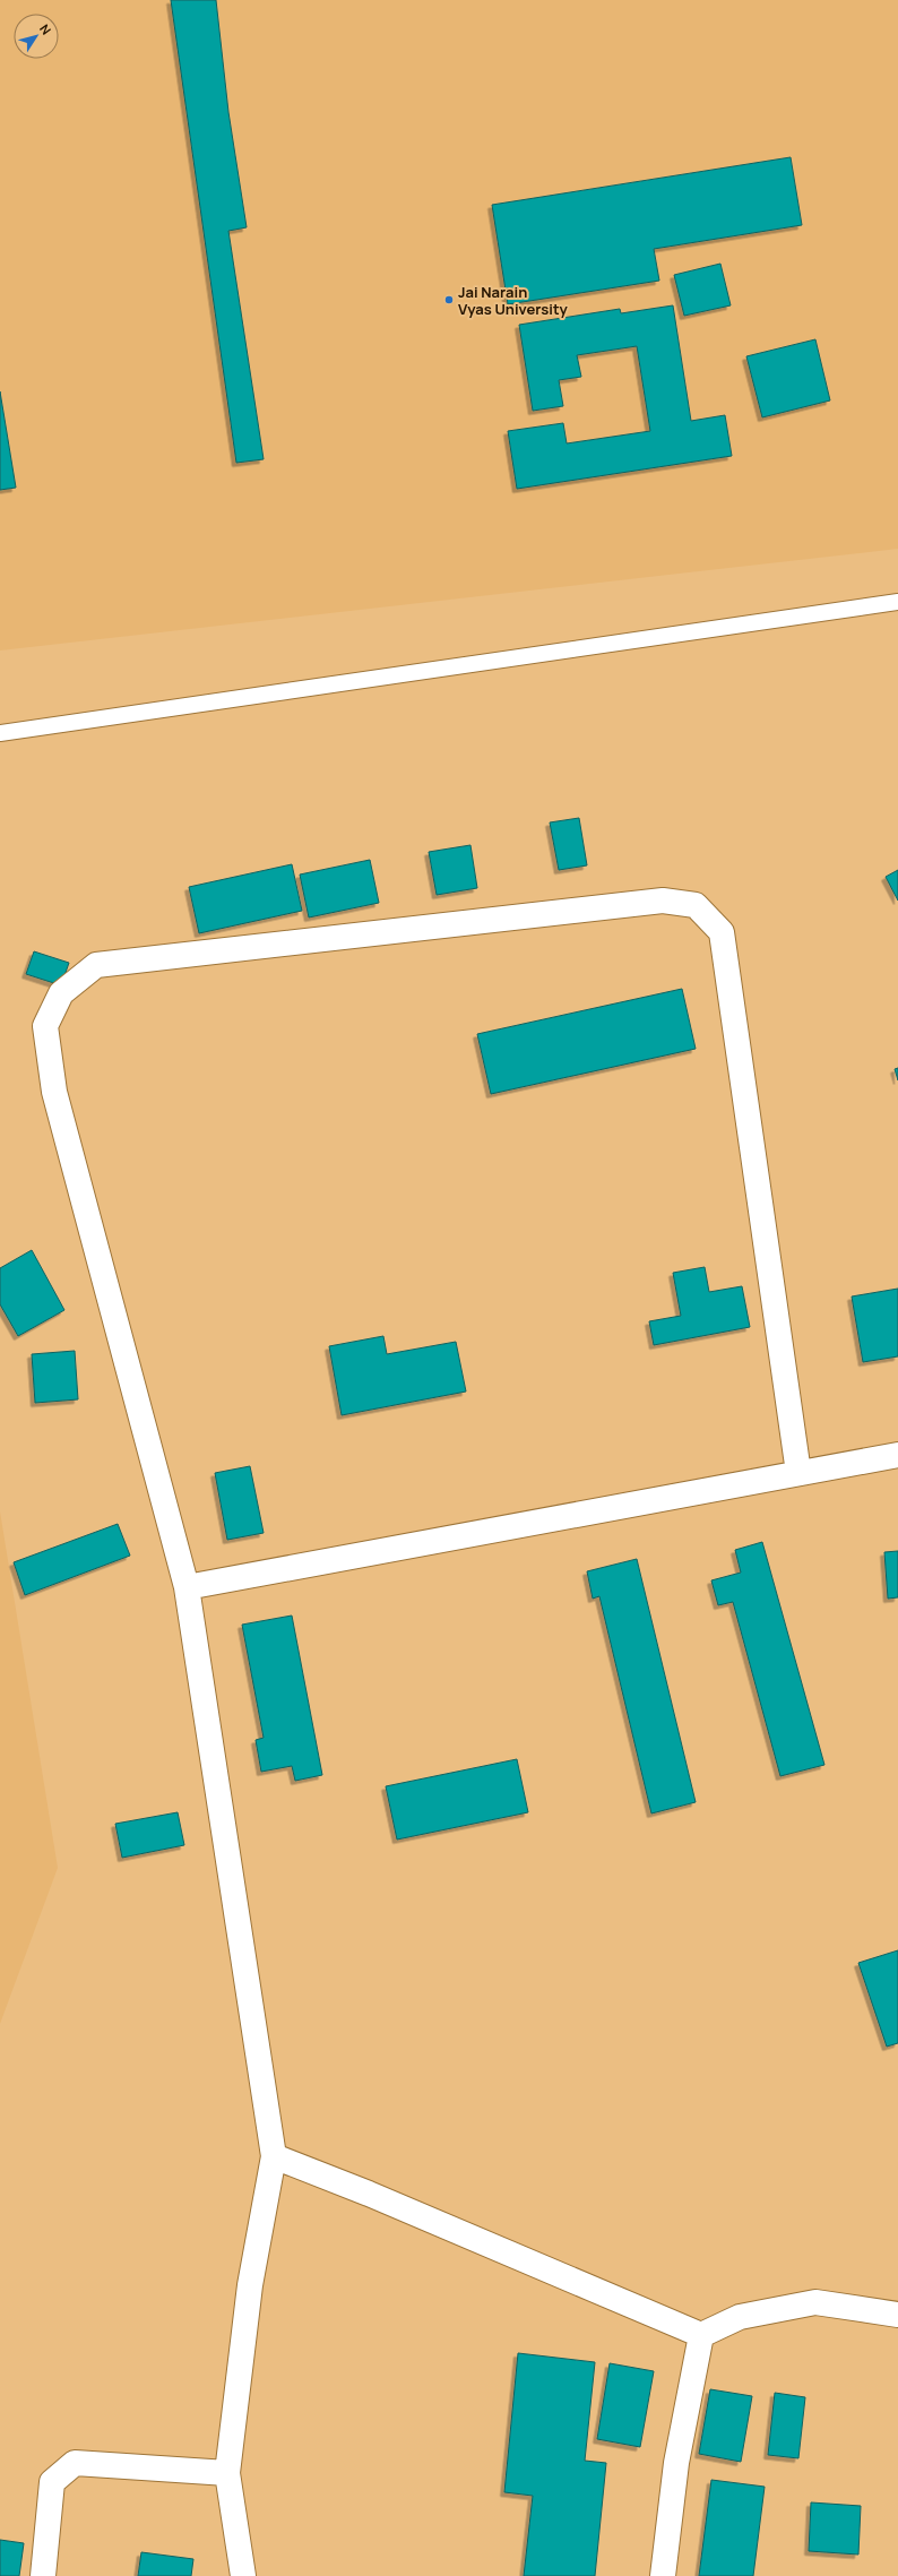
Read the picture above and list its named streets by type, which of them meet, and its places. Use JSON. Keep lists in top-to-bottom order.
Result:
{
  "places": ["Jai Narain Vyas University"],
  "north": "top right"
}
